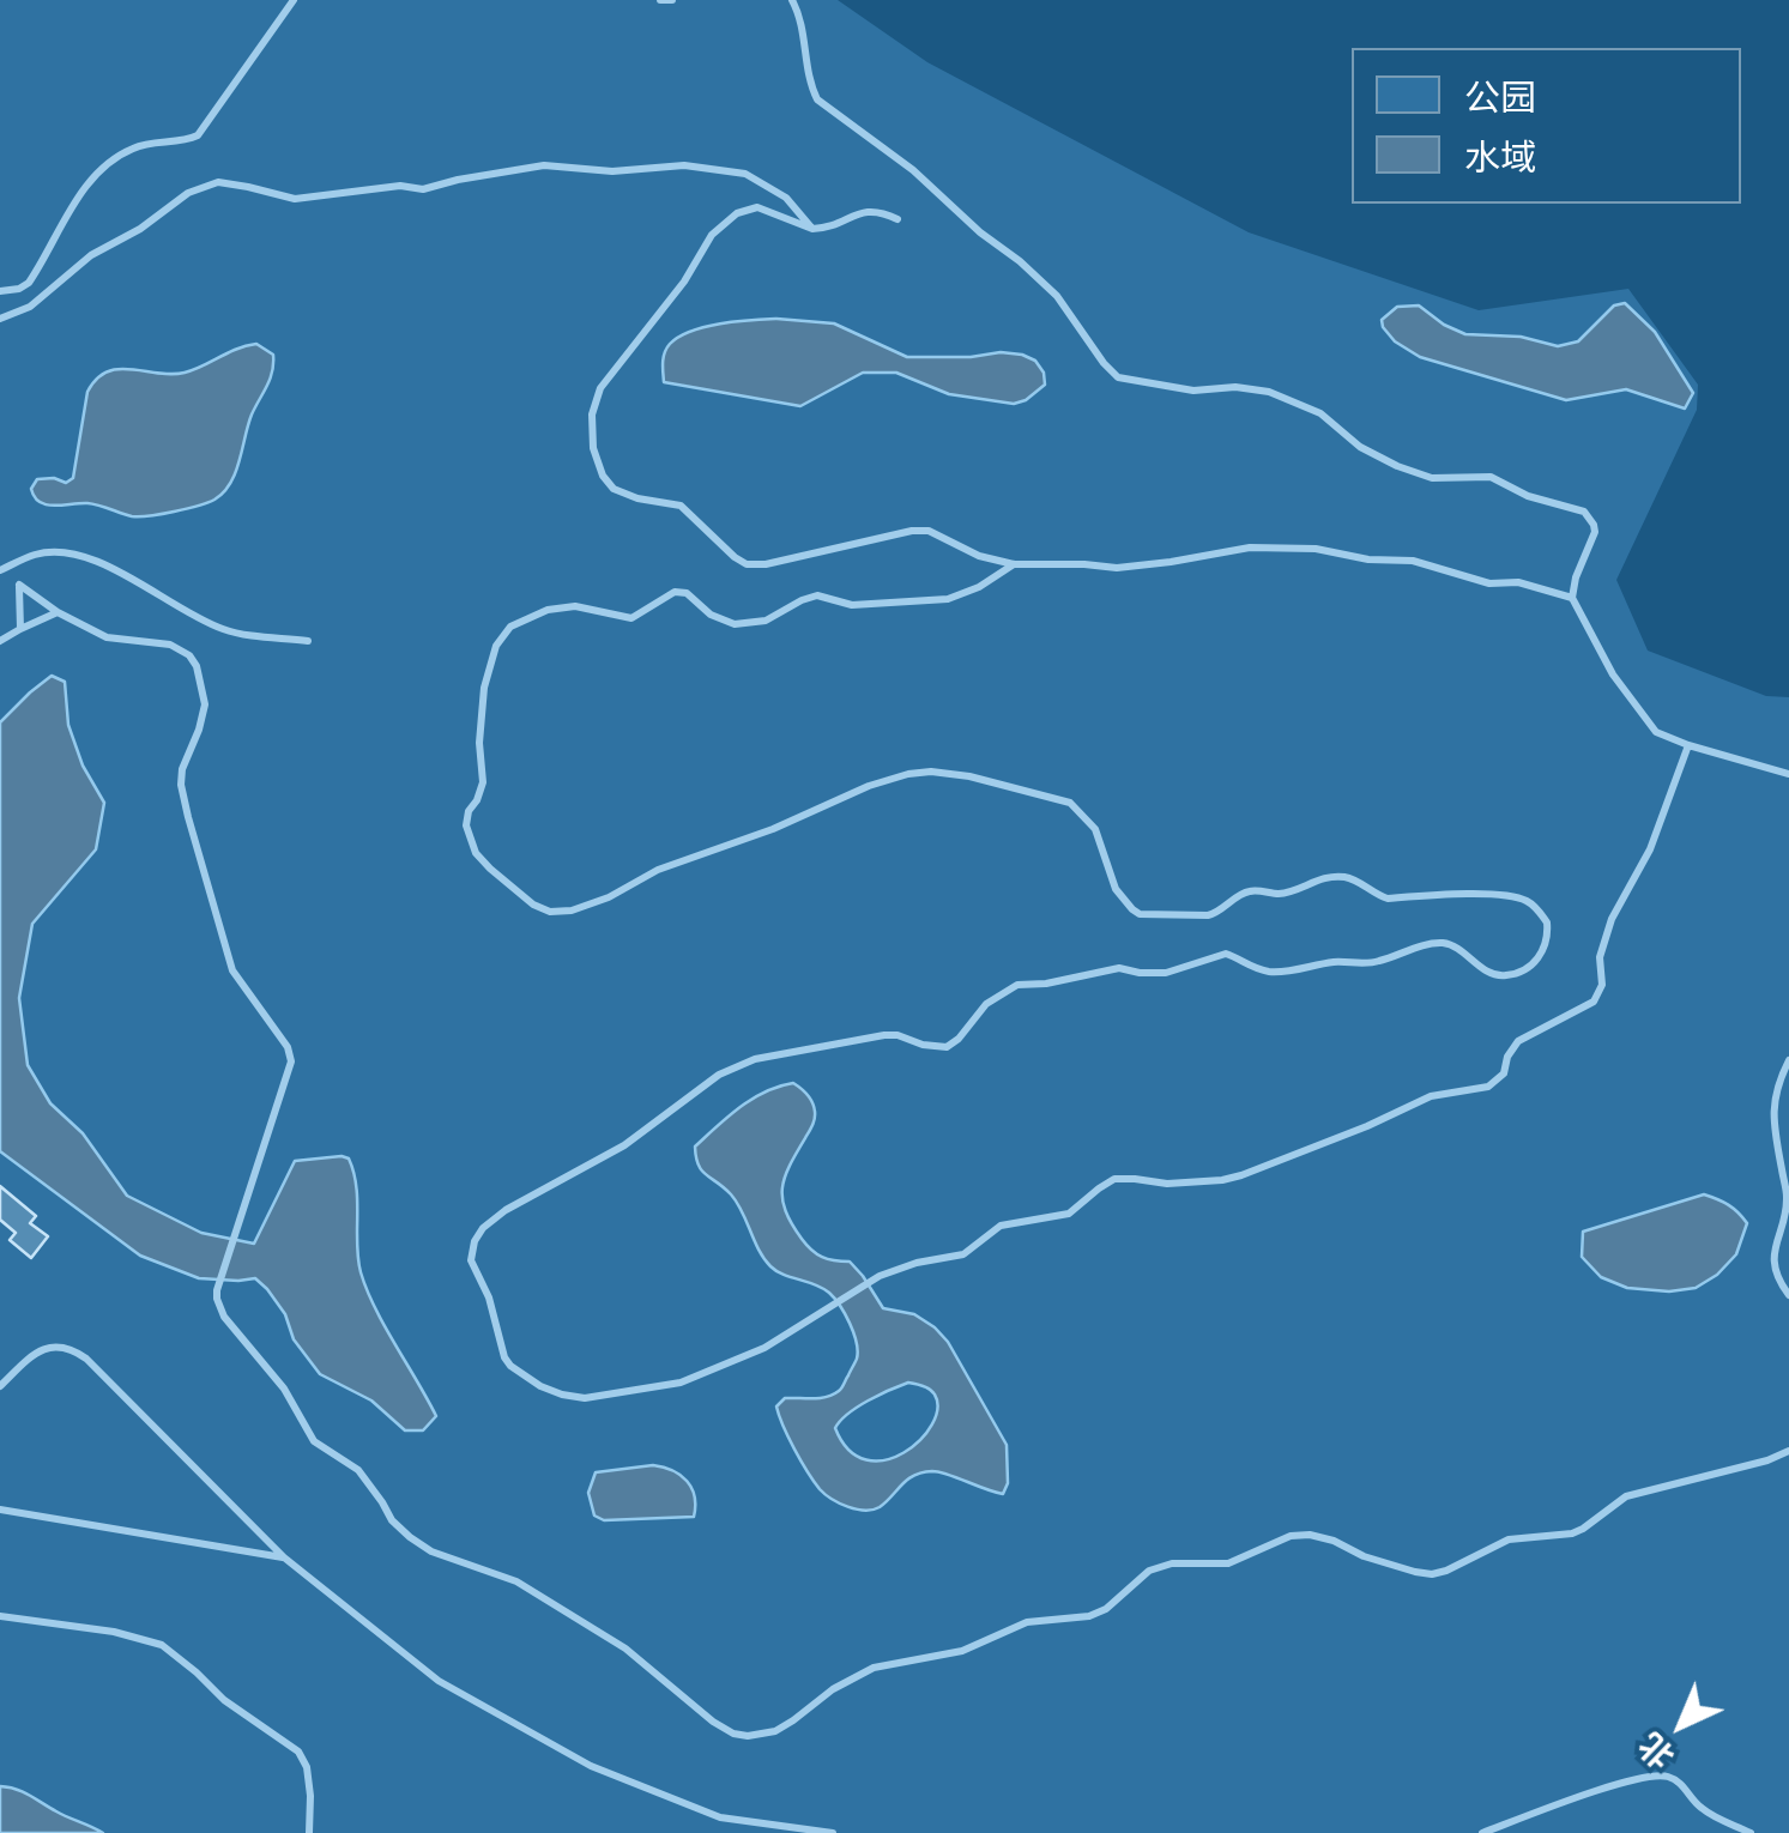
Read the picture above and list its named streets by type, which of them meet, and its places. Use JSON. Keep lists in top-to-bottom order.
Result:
{
  "legend": ["公园", "水域"],
  "north": "bottom left"
}
